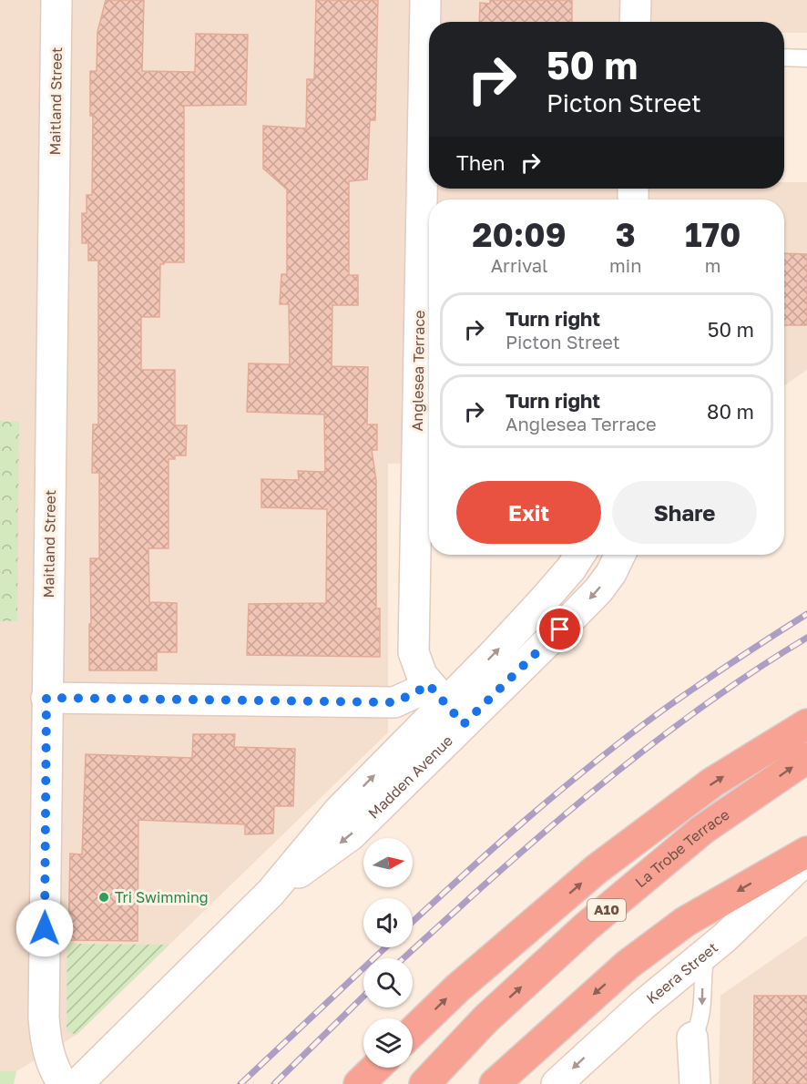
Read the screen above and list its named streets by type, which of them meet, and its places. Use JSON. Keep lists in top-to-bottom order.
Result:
{
  "streets": {
    "highway": ["La Trobe Terrace", "A10"],
    "street": [
      "Maitland Street",
      "Anglesea Terrace",
      "Madden Avenue",
      "Keera Street"
    ]
  },
  "crossings": [
    ["Anglesea Terrace", "Madden Avenue"]
  ],
  "one_way": ["Keera Street"],
  "places": ["Tri Swimming"],
  "north": "right",
  "page": {
    "turn": ["50 m", "Picton Street"],
    "then": "Then",
    "eta": [
      "20:09",
      "Arrival",
      "3",
      "min",
      "170",
      "m"
    ],
    "list": [
      {
        "name": "Turn right",
        "note": "Picton Street",
        "value": "50 m"
      },
      {
        "name": "Turn right",
        "note": "Anglesea Terrace",
        "value": "80 m"
      }
    ],
    "buttons": ["Exit", "Share"]
  }
}
